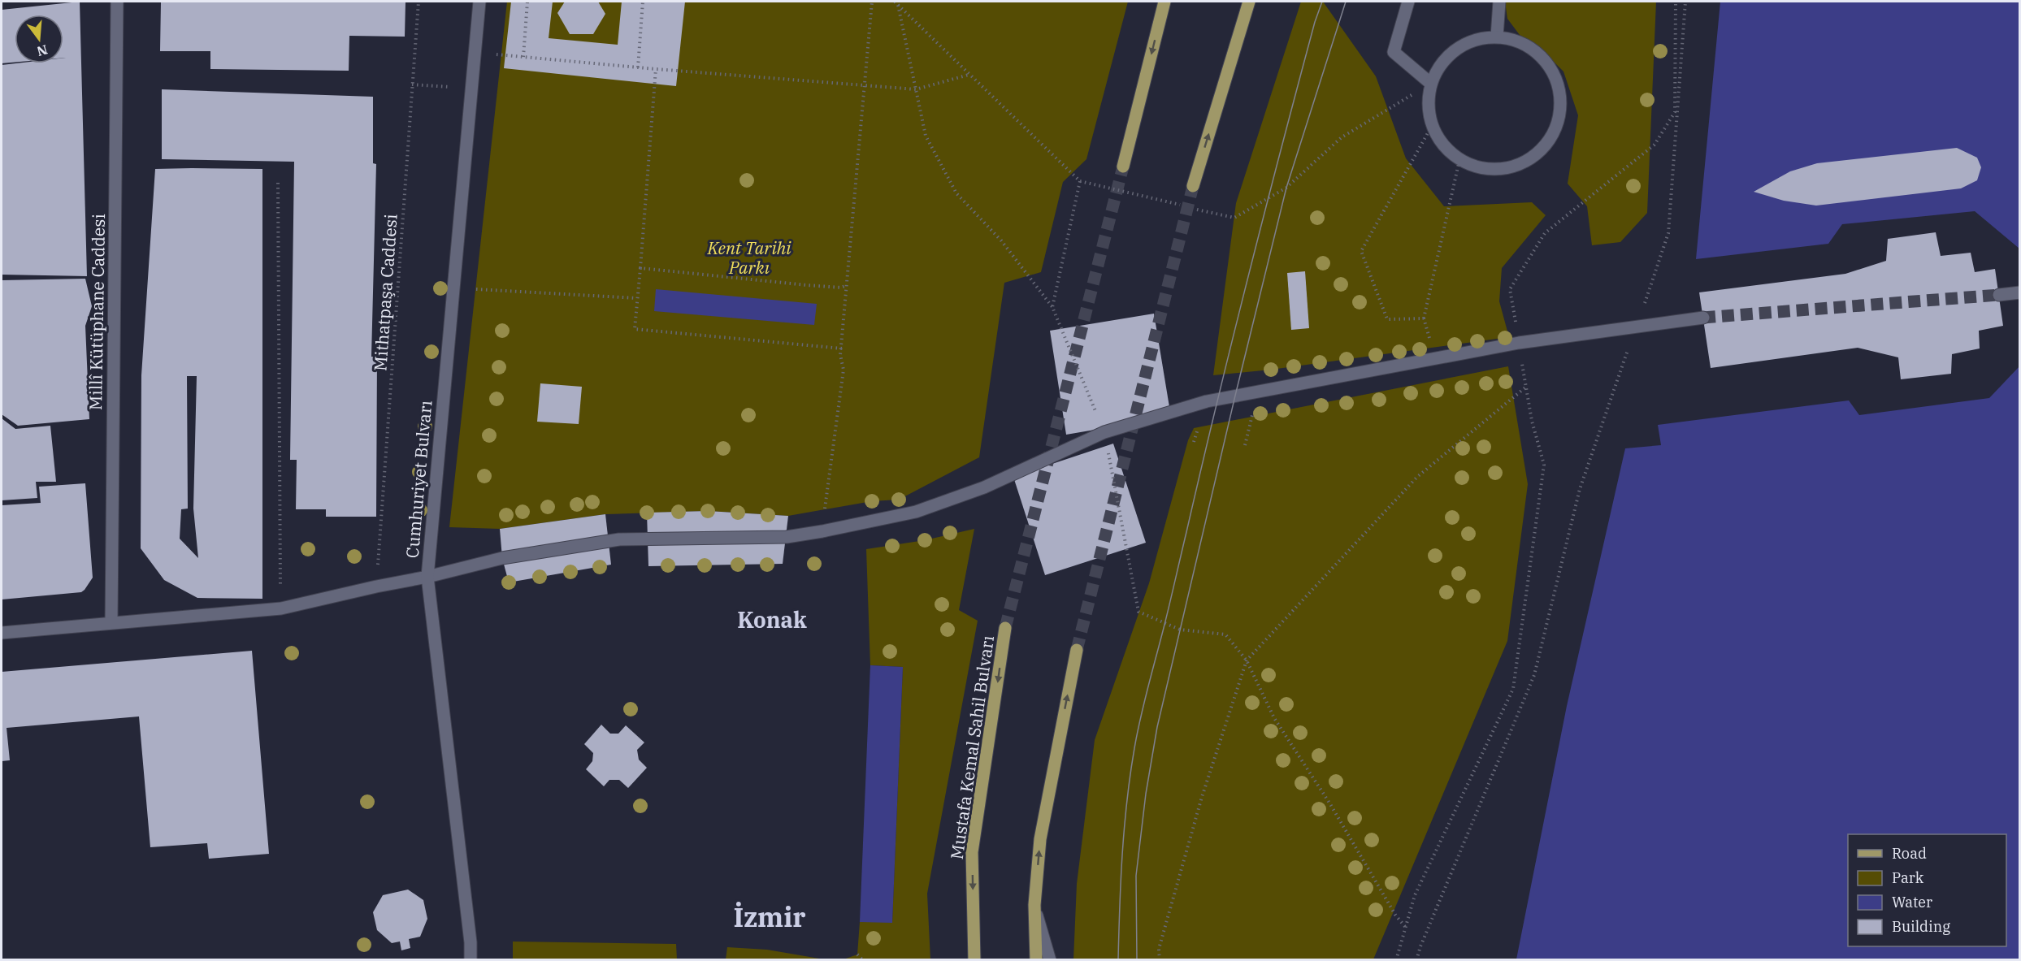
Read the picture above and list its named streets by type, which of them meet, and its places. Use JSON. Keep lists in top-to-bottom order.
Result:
{
  "streets": {
    "main road": ["Mustafa Kemal Sahil Bulvarı"],
    "street": ["Millî Kütüphane Caddesi", "Cumhuriyet Bulvarı"],
    "path": ["Mithatpaşa Caddesi"]
  },
  "districts": ["Konak", "İzmir"],
  "parks": ["Kent Tarihi Parkı"],
  "legend": [
    "Road",
    "Park",
    "Water",
    "Building"
  ],
  "north": "bottom"
}
